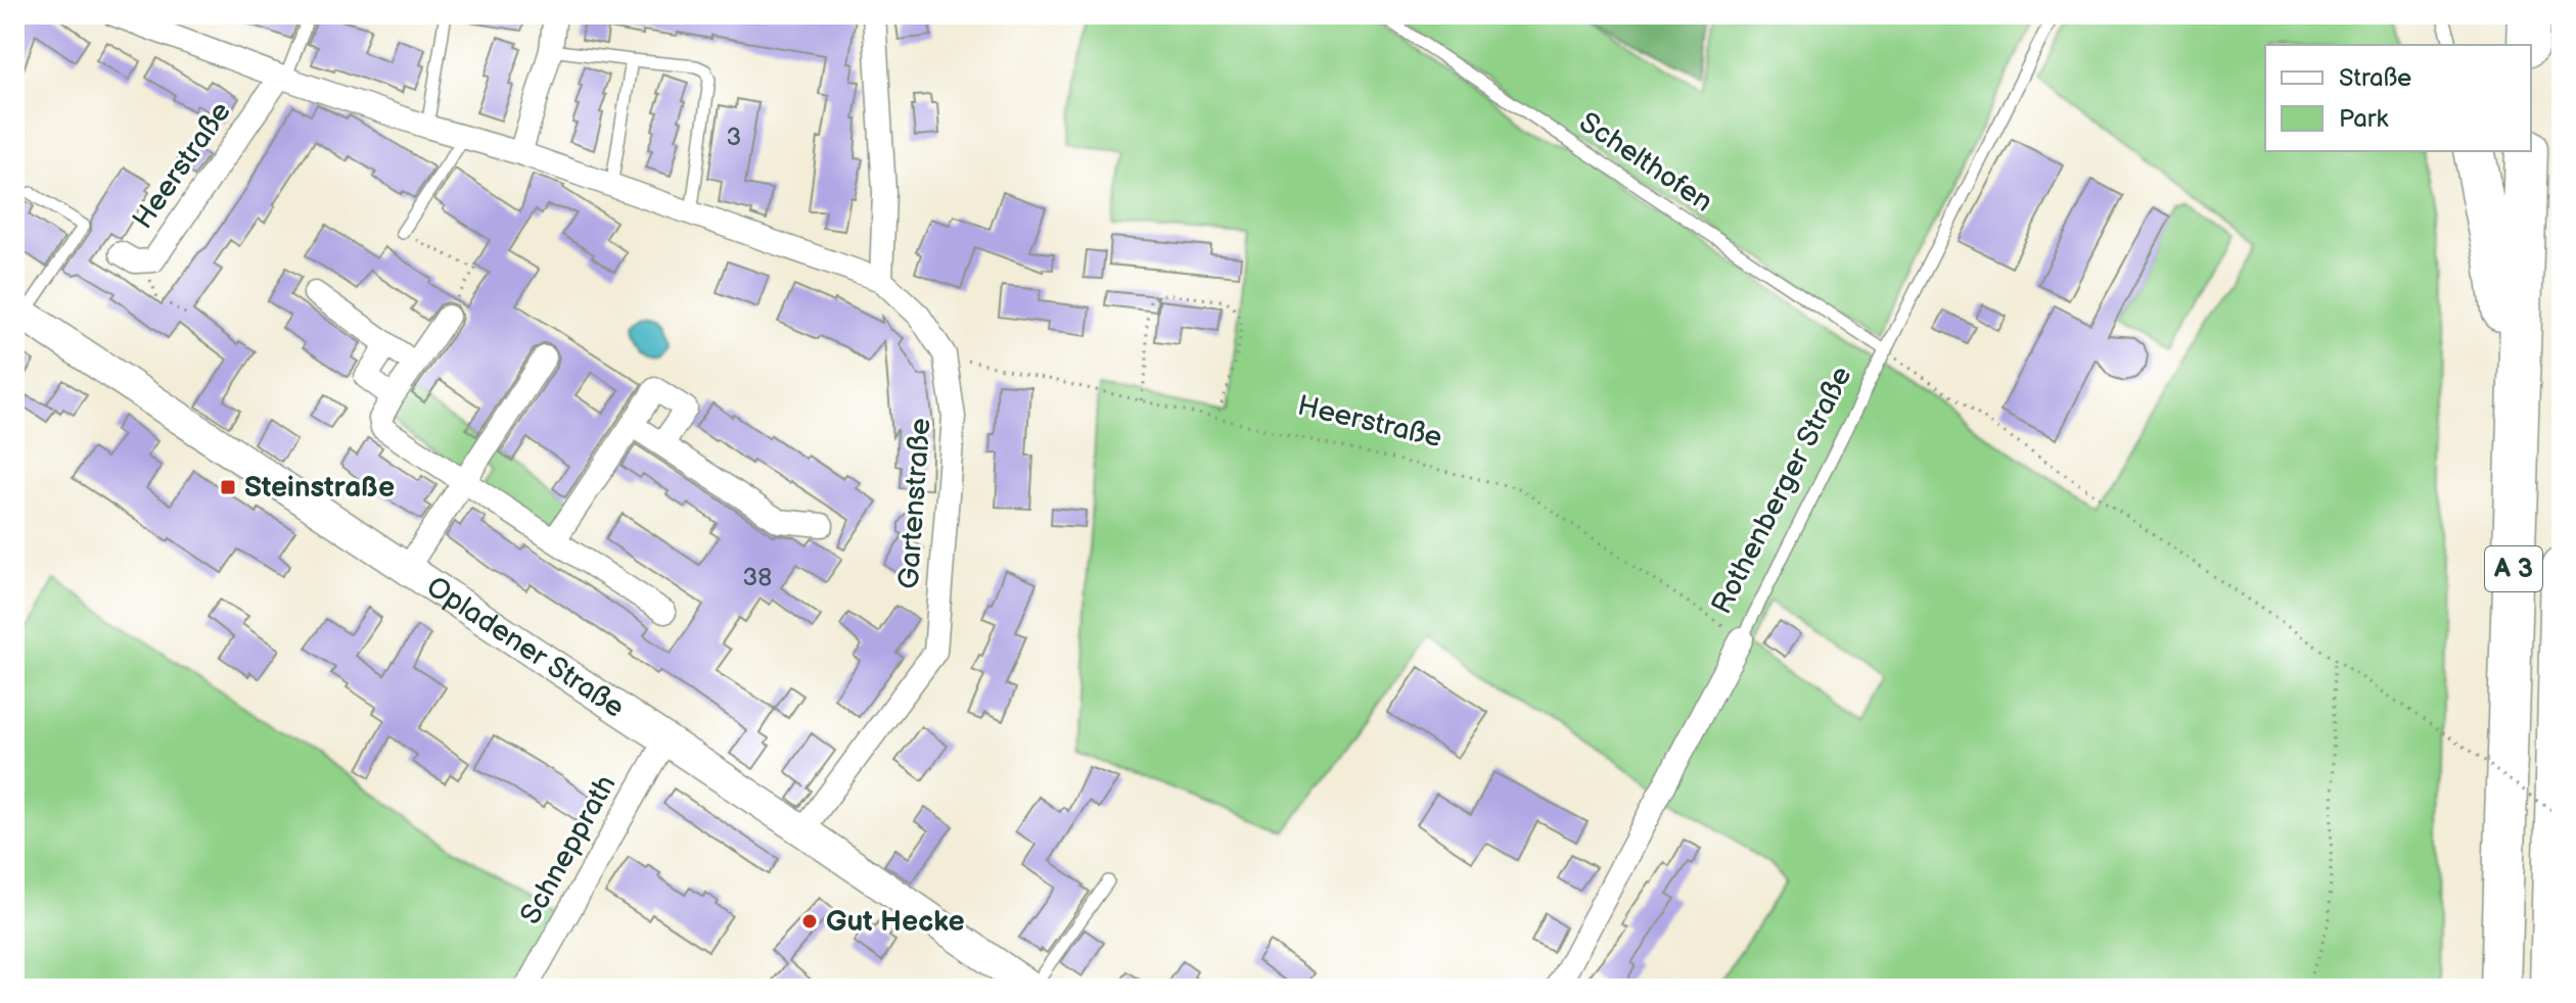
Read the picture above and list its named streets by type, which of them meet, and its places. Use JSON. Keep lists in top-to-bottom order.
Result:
{
  "streets": {
    "highway": ["A 3"],
    "main road": ["Opladener Straße"],
    "street": [
      "Heerstraße",
      "Rothenberger Straße",
      "Gartenstraße",
      "Schnepprath"
    ],
    "lane": ["Schelthofen"]
  },
  "crossings": [
    ["Schelthofen", "Rothenberger Straße"],
    ["Heerstraße", "Rothenberger Straße"],
    ["Heerstraße", "Gartenstraße"],
    ["Gartenstraße", "Opladener Straße"],
    ["Opladener Straße", "Schnepprath"]
  ],
  "places": {
    "transit": ["Steinstraße"],
    "other": ["Gut Hecke"]
  },
  "house_numbers": ["3", "38"],
  "legend": ["Straße", "Park"]
}
